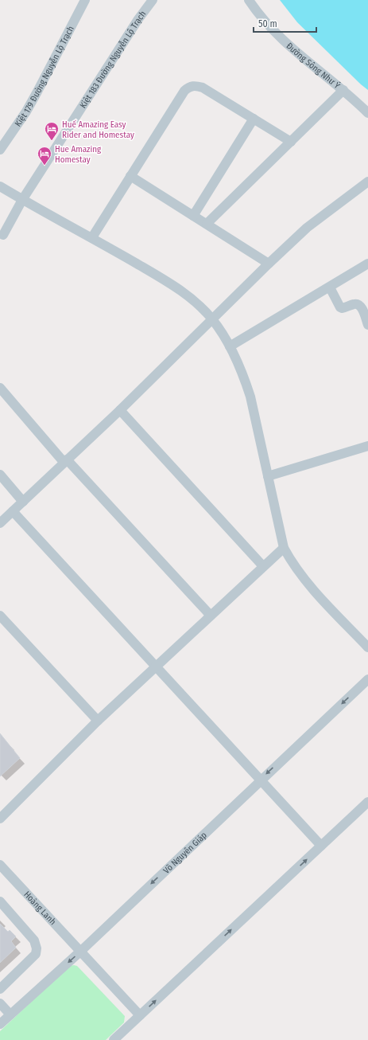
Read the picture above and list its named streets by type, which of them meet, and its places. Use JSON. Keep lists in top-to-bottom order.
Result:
{
  "streets": {
    "street": [
      "Kiệt 183 Đường Nguyễn Lộ Trạch",
      "Đường Sông Như Ý",
      "Kiệt 179 Đường Nguyễn Lộ Trạch",
      "Võ Nguyên Giáp",
      "Hoàng Lanh"
    ]
  },
  "crossings": [
    ["Võ Nguyên Giáp", "Hoàng Lanh"]
  ],
  "one_way": ["Võ Nguyên Giáp"],
  "places": {
    "hotel": ["Huế Amazing Easy Rider and Homestay", "Hue Amazing Homestay"]
  },
  "scale_bar": "50 m"
}
